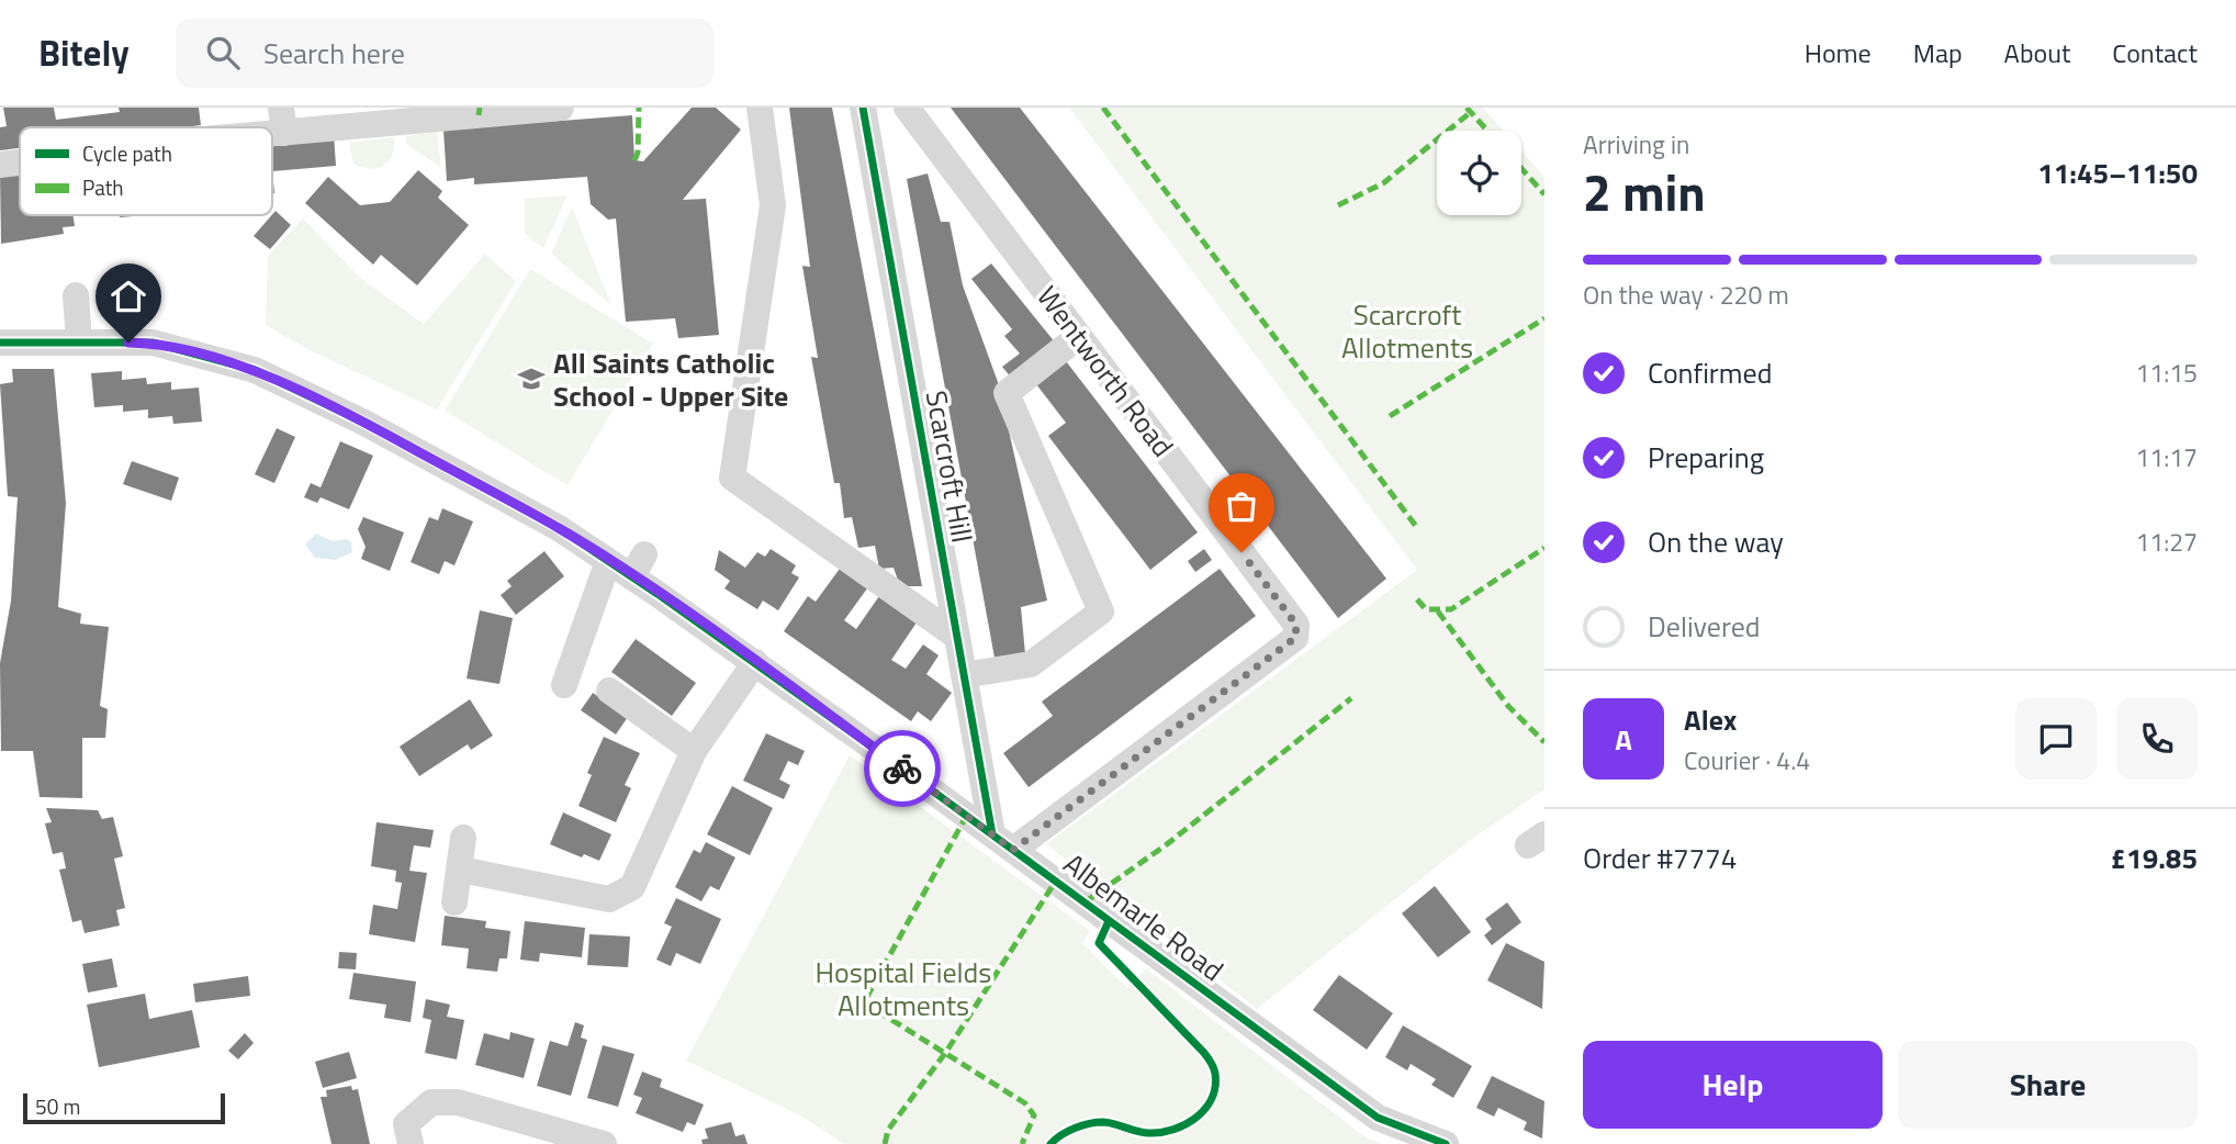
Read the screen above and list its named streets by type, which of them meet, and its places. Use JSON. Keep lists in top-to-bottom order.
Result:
{
  "streets": {
    "street": ["Wentworth Road", "Scarcroft Hill", "Albemarle Road"]
  },
  "crossings": [
    ["Wentworth Road", "Scarcroft Hill"],
    ["Wentworth Road", "Albemarle Road"],
    ["Scarcroft Hill", "Albemarle Road"]
  ],
  "parks": ["Scarcroft Allotments", "Hospital Fields Allotments"],
  "places": {
    "school or university": ["All Saints Catholic School - Upper Site"]
  },
  "legend": ["Cycle path", "Path"],
  "scale_bar": "50 m",
  "page": {
    "header": "Bitely",
    "search": "Search here",
    "nav": [
      "Home",
      "Map",
      "About",
      "Contact"
    ],
    "heading": ["2 min", "Arriving in", "11:45–11:50"],
    "panel": [
      "Alex",
      "Courier · 4.4",
      "Order #7774",
      "£19.85"
    ],
    "bar": "On the way · 220 m",
    "list": [
      ["Confirmed", "11:15"],
      ["Preparing", "11:17"],
      ["On the way", "11:27"],
      "Delivered"
    ],
    "round": "A",
    "buttons": ["Help", "Share"],
    "scale": "50 m"
  }
}
